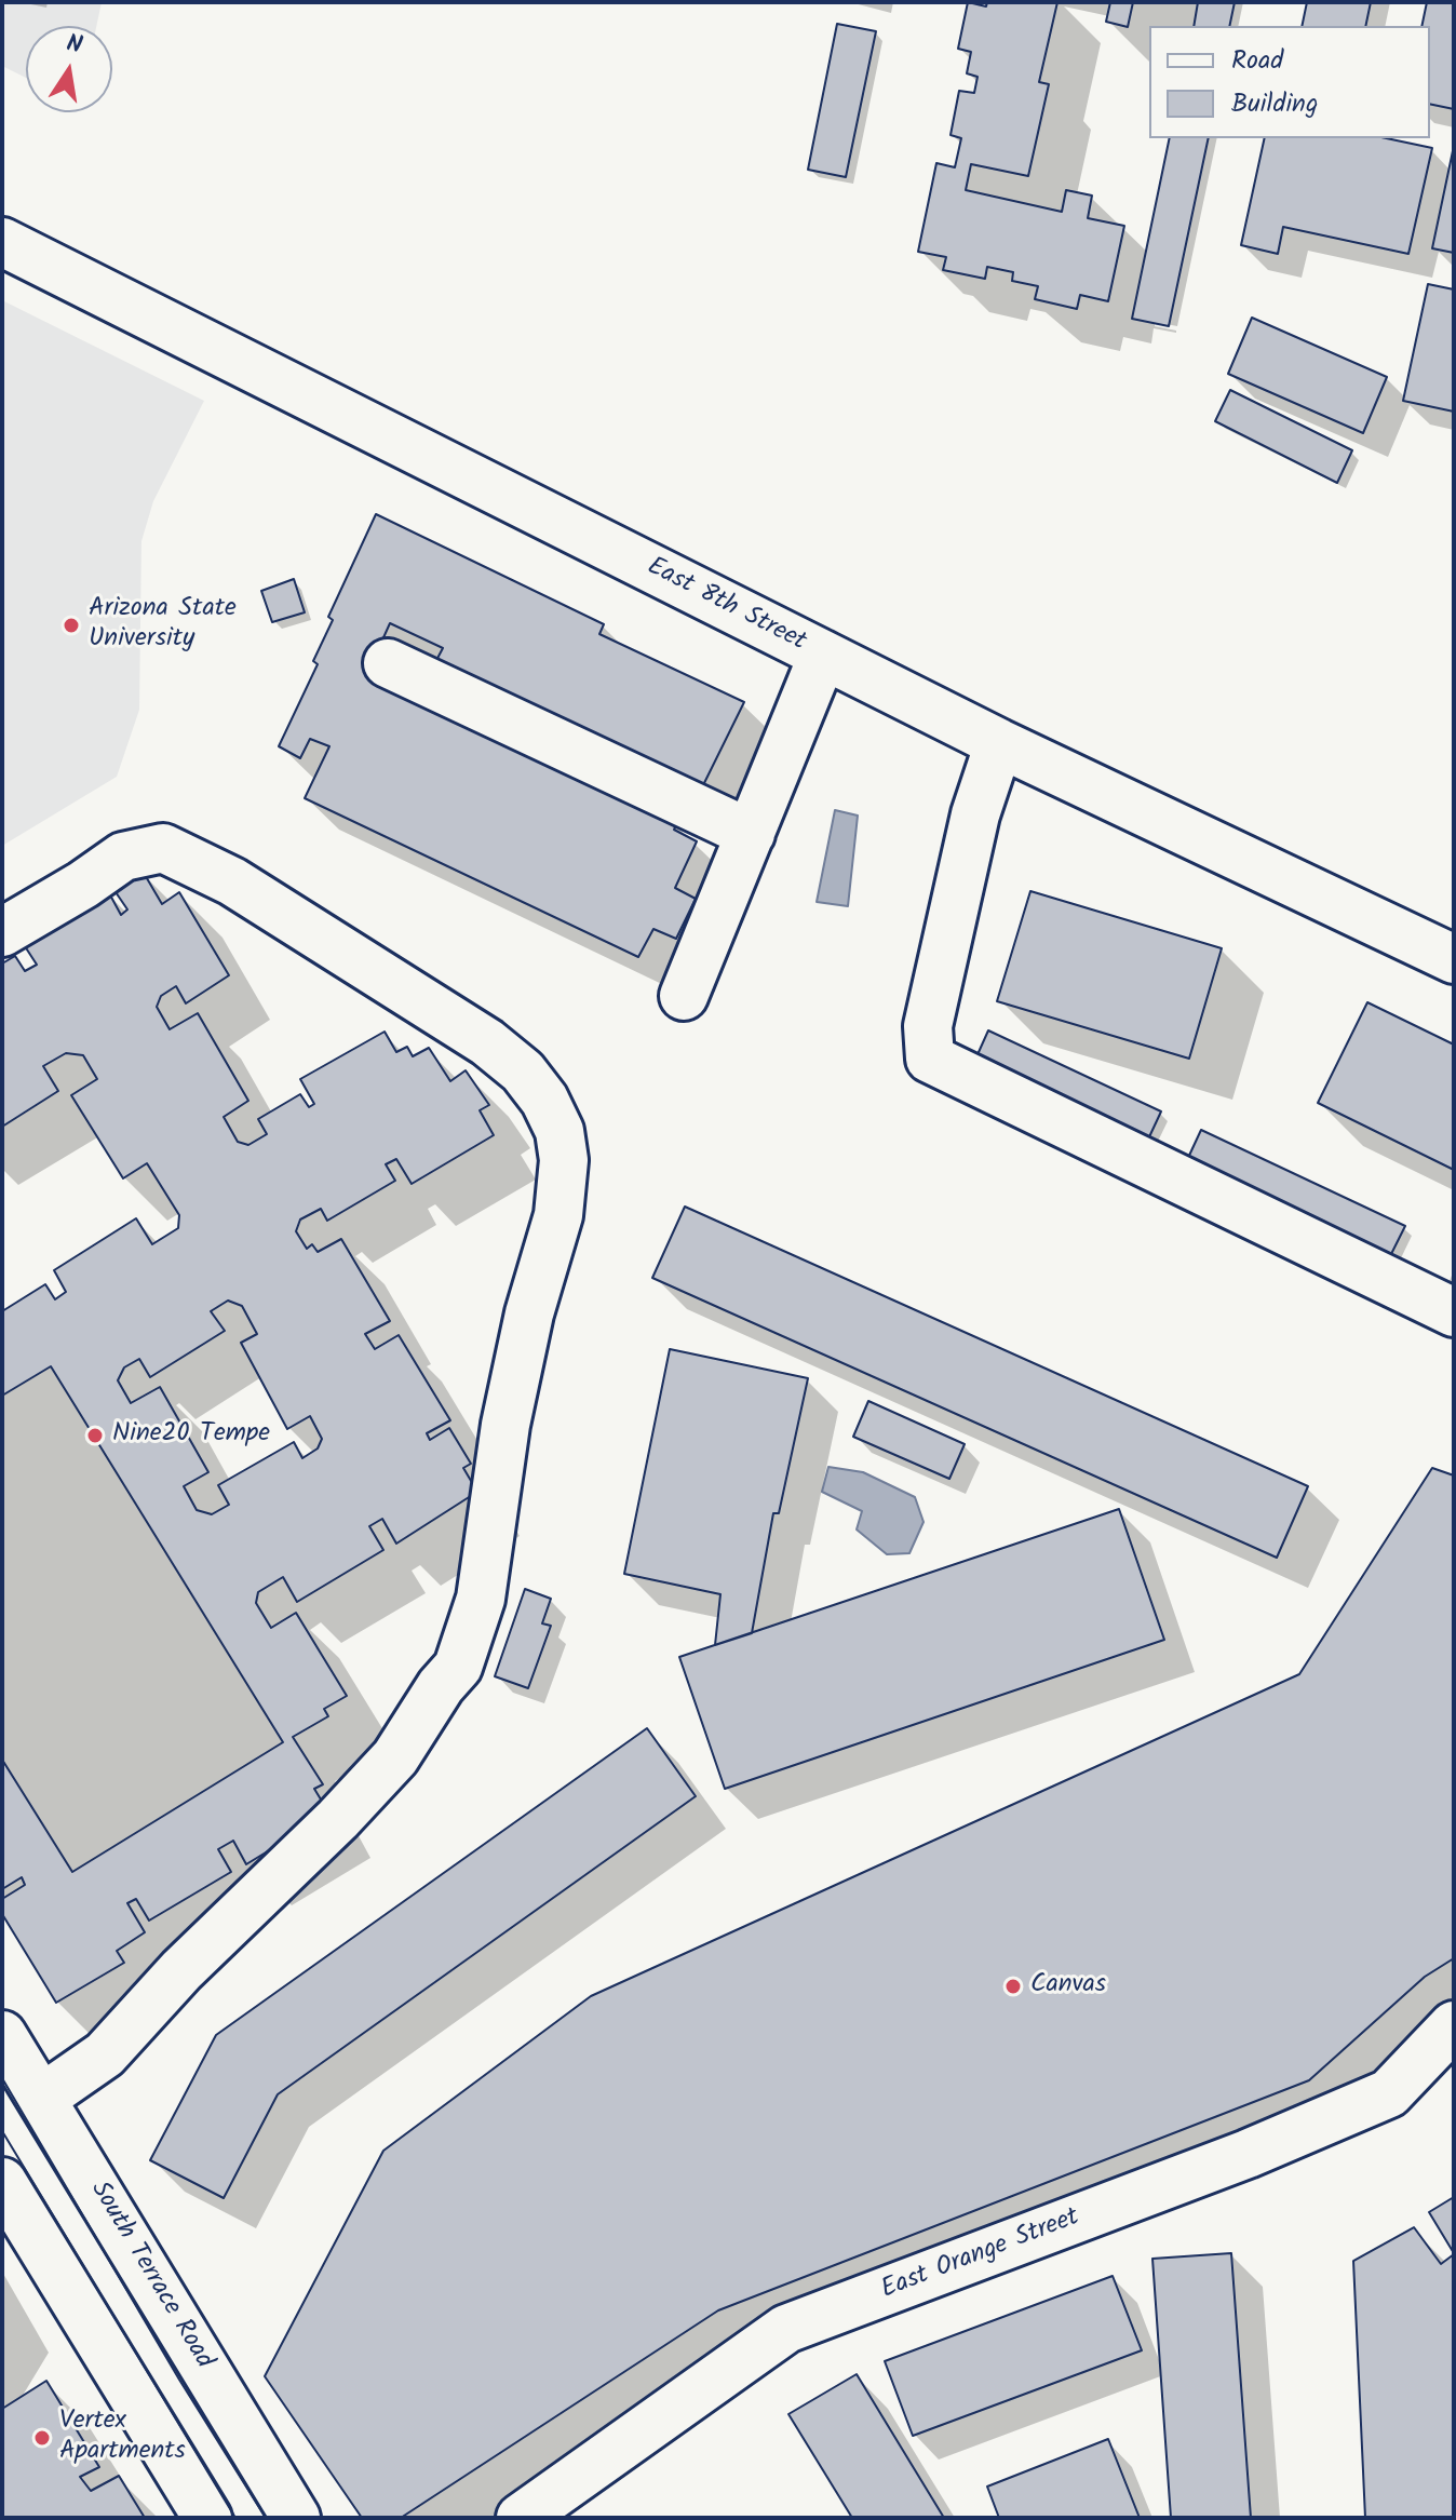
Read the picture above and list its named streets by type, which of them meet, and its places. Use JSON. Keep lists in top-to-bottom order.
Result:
{
  "streets": {
    "street": ["East 8th Street", "East Orange Street", "South Terrace Road"]
  },
  "places": [
    "Arizona State University",
    "Nine20 Tempe",
    "Canvas",
    "Vertex Apartments"
  ],
  "legend": ["Road", "Building"],
  "north": "top"
}
